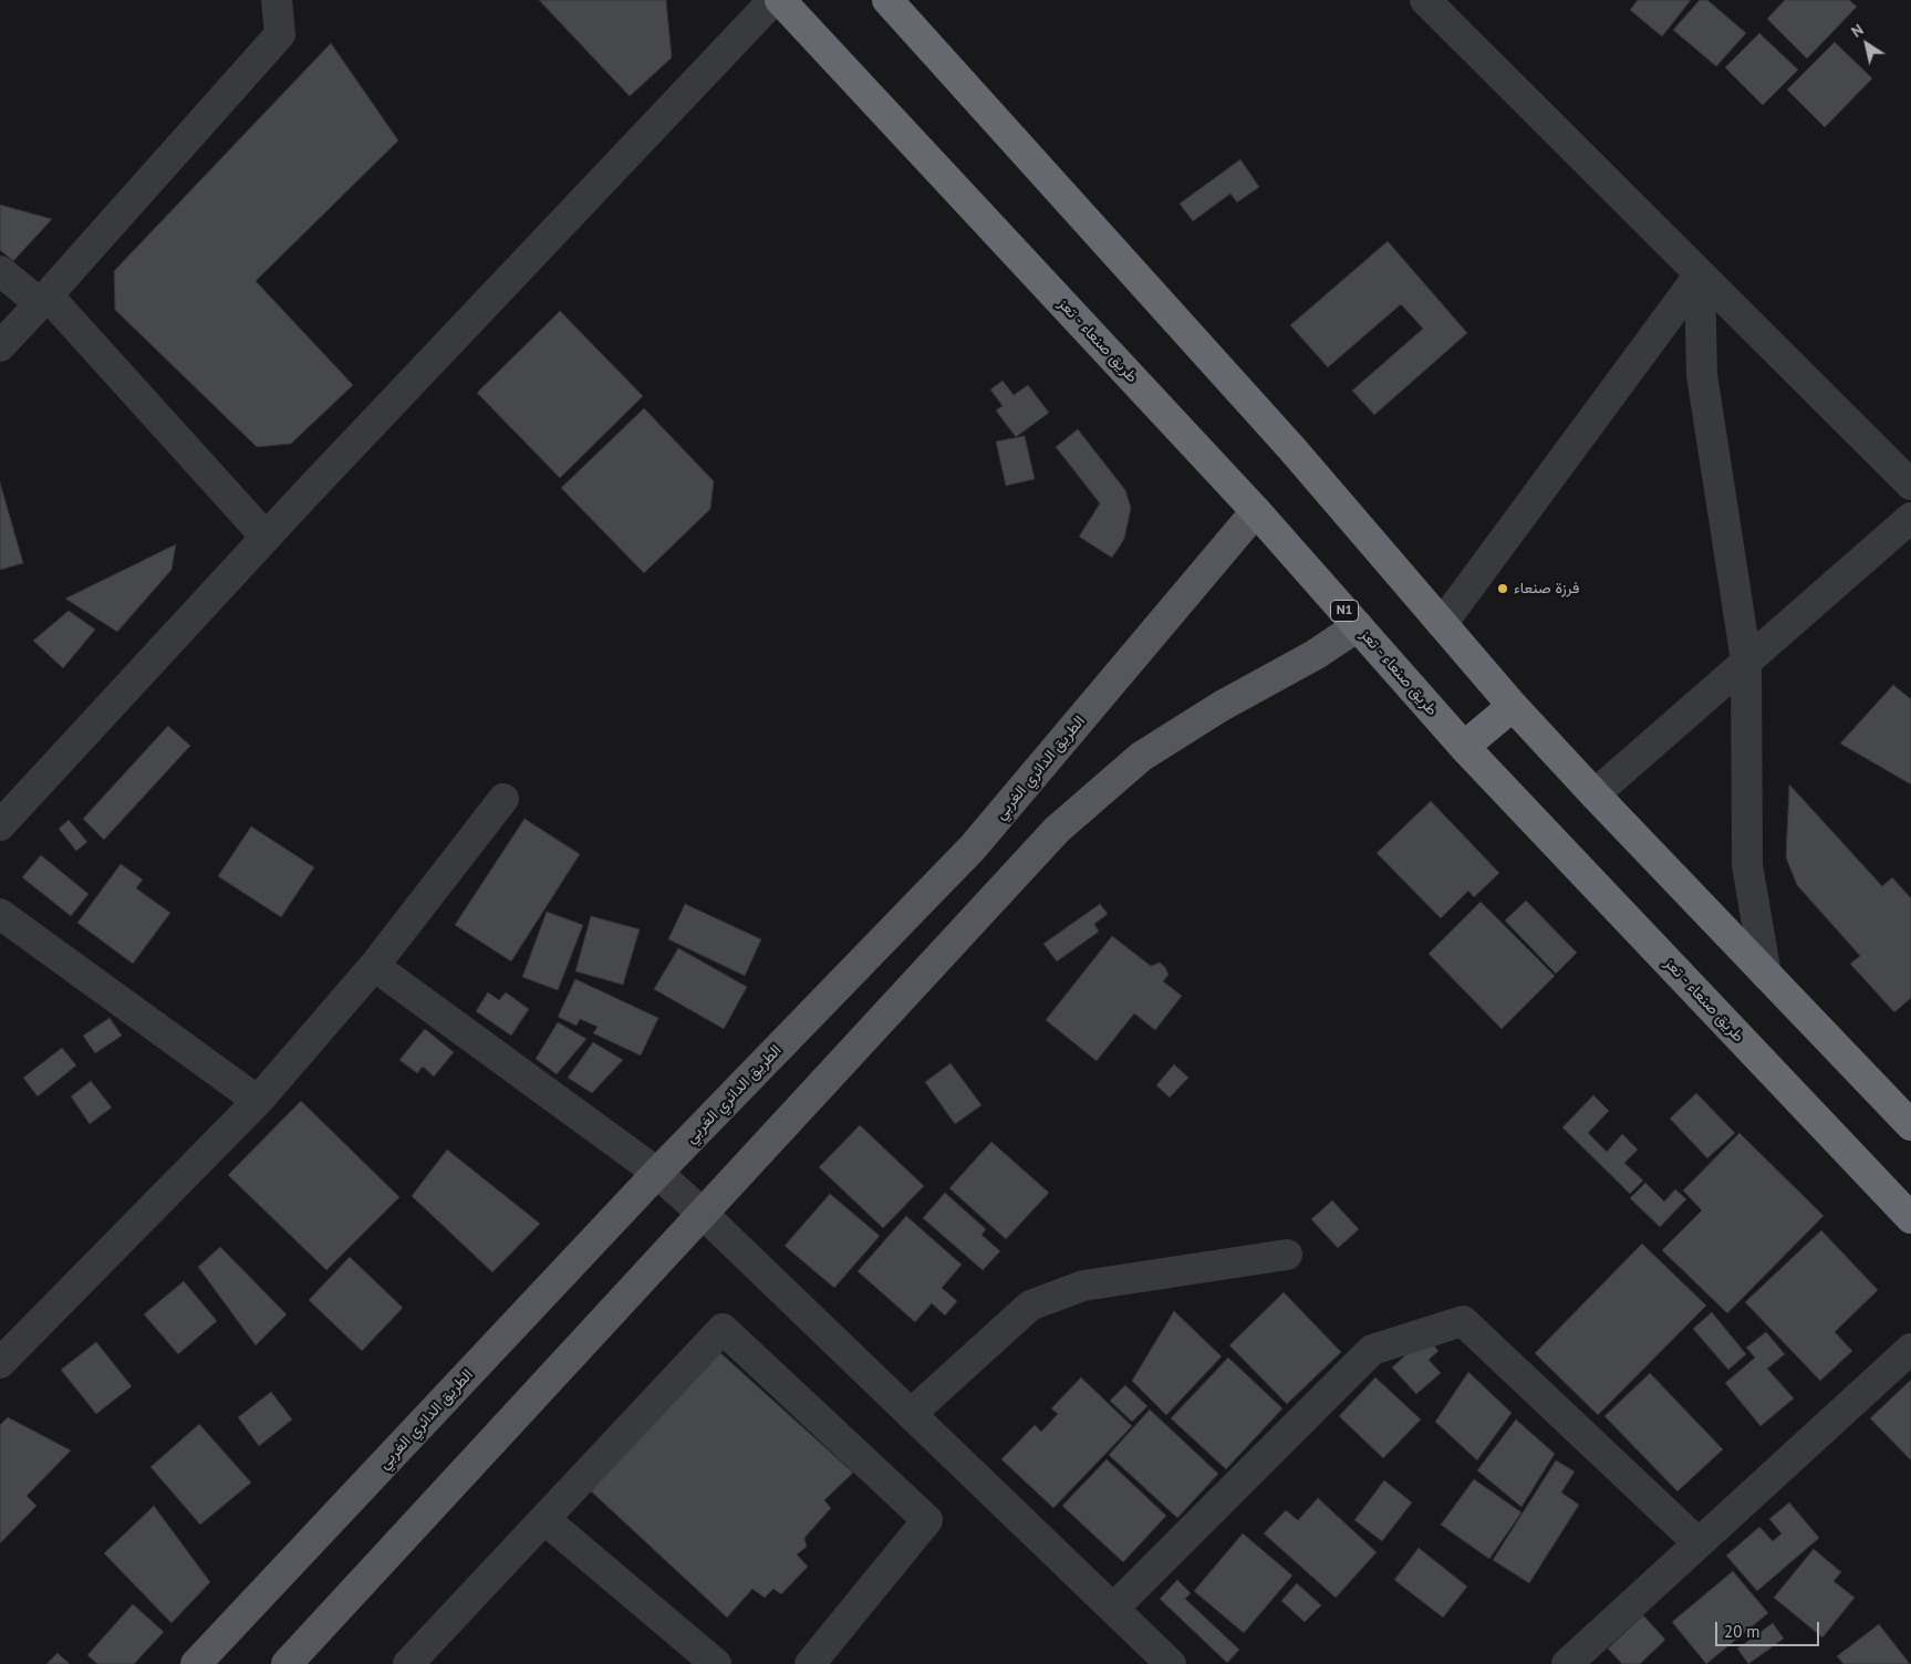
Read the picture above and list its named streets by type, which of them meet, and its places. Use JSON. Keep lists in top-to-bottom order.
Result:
{
  "streets": {
    "highway": ["طريق صنعاء - تعز", "N1"],
    "main road": ["الطريق الدائري الغربي"]
  },
  "crossings": [
    ["طريق صنعاء - تعز", "الطريق الدائري الغربي"]
  ],
  "places": ["فرزة صنعاء"],
  "scale_bar": "20 m",
  "north": "top left"
}
